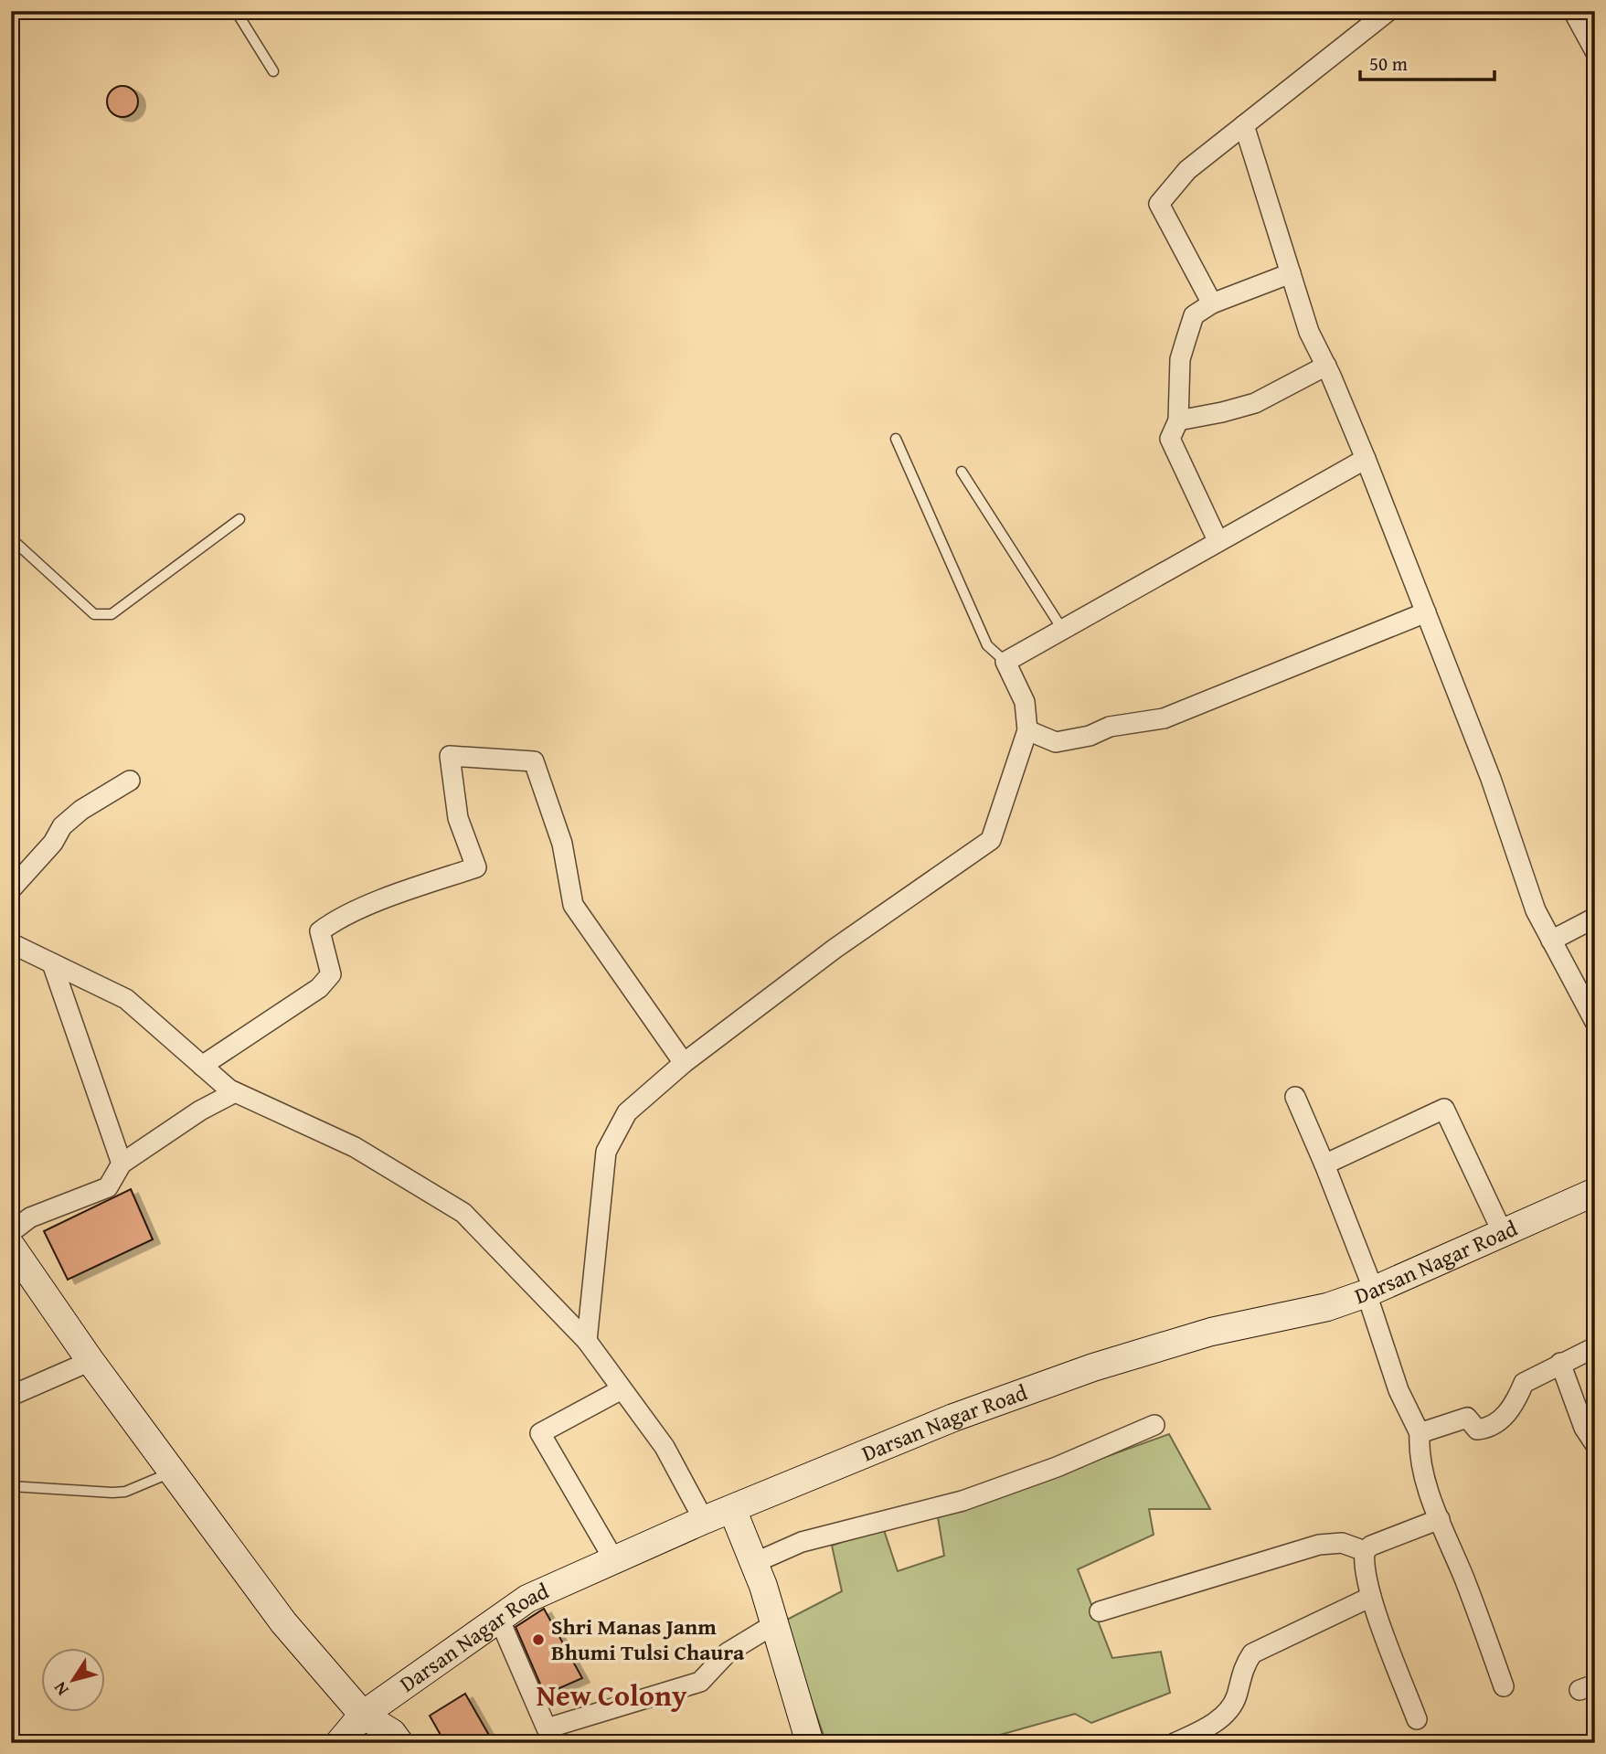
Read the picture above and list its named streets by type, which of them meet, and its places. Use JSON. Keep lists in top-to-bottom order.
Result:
{
  "streets": {
    "street": ["Darsan Nagar Road"]
  },
  "districts": ["New Colony"],
  "places": ["Shri Manas Janm Bhumi Tulsi Chaura"],
  "scale_bar": "50 m",
  "north": "bottom left"
}
